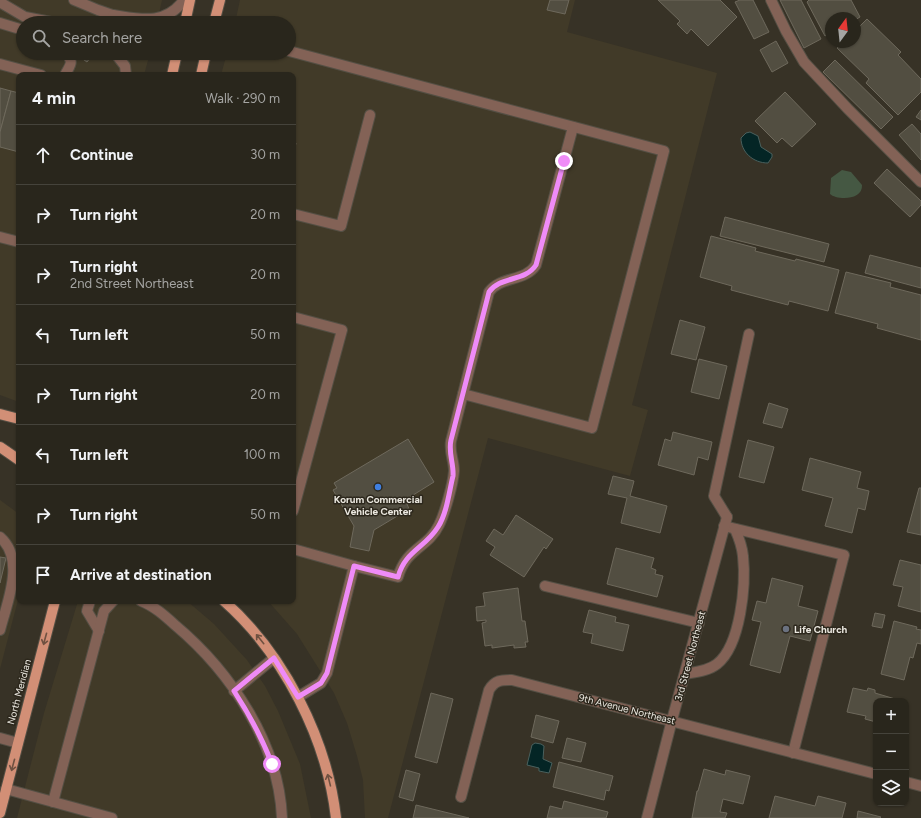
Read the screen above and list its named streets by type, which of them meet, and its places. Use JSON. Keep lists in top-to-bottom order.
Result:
{
  "streets": {
    "main road": ["North Meridian"],
    "street": ["3rd Street Northeast", "9th Avenue Northeast"]
  },
  "crossings": [
    ["3rd Street Northeast", "9th Avenue Northeast"]
  ],
  "one_way": ["North Meridian"],
  "places": ["Korum Commercial Vehicle Center", "Life Church"],
  "north": "top",
  "page": {
    "search": "Search here",
    "heading": ["4 min", "Walk · 290 m"],
    "list": [
      ["Continue", "30 m"],
      ["Turn right", "20 m"],
      ["Turn right", "2nd Street Northeast", "20 m"],
      ["Turn left", "50 m"],
      ["Turn right", "20 m"],
      ["Turn left", "100 m"],
      ["Turn right", "50 m"],
      "Arrive at destination"
    ],
    "map_buttons": ["+", "−"]
  }
}
